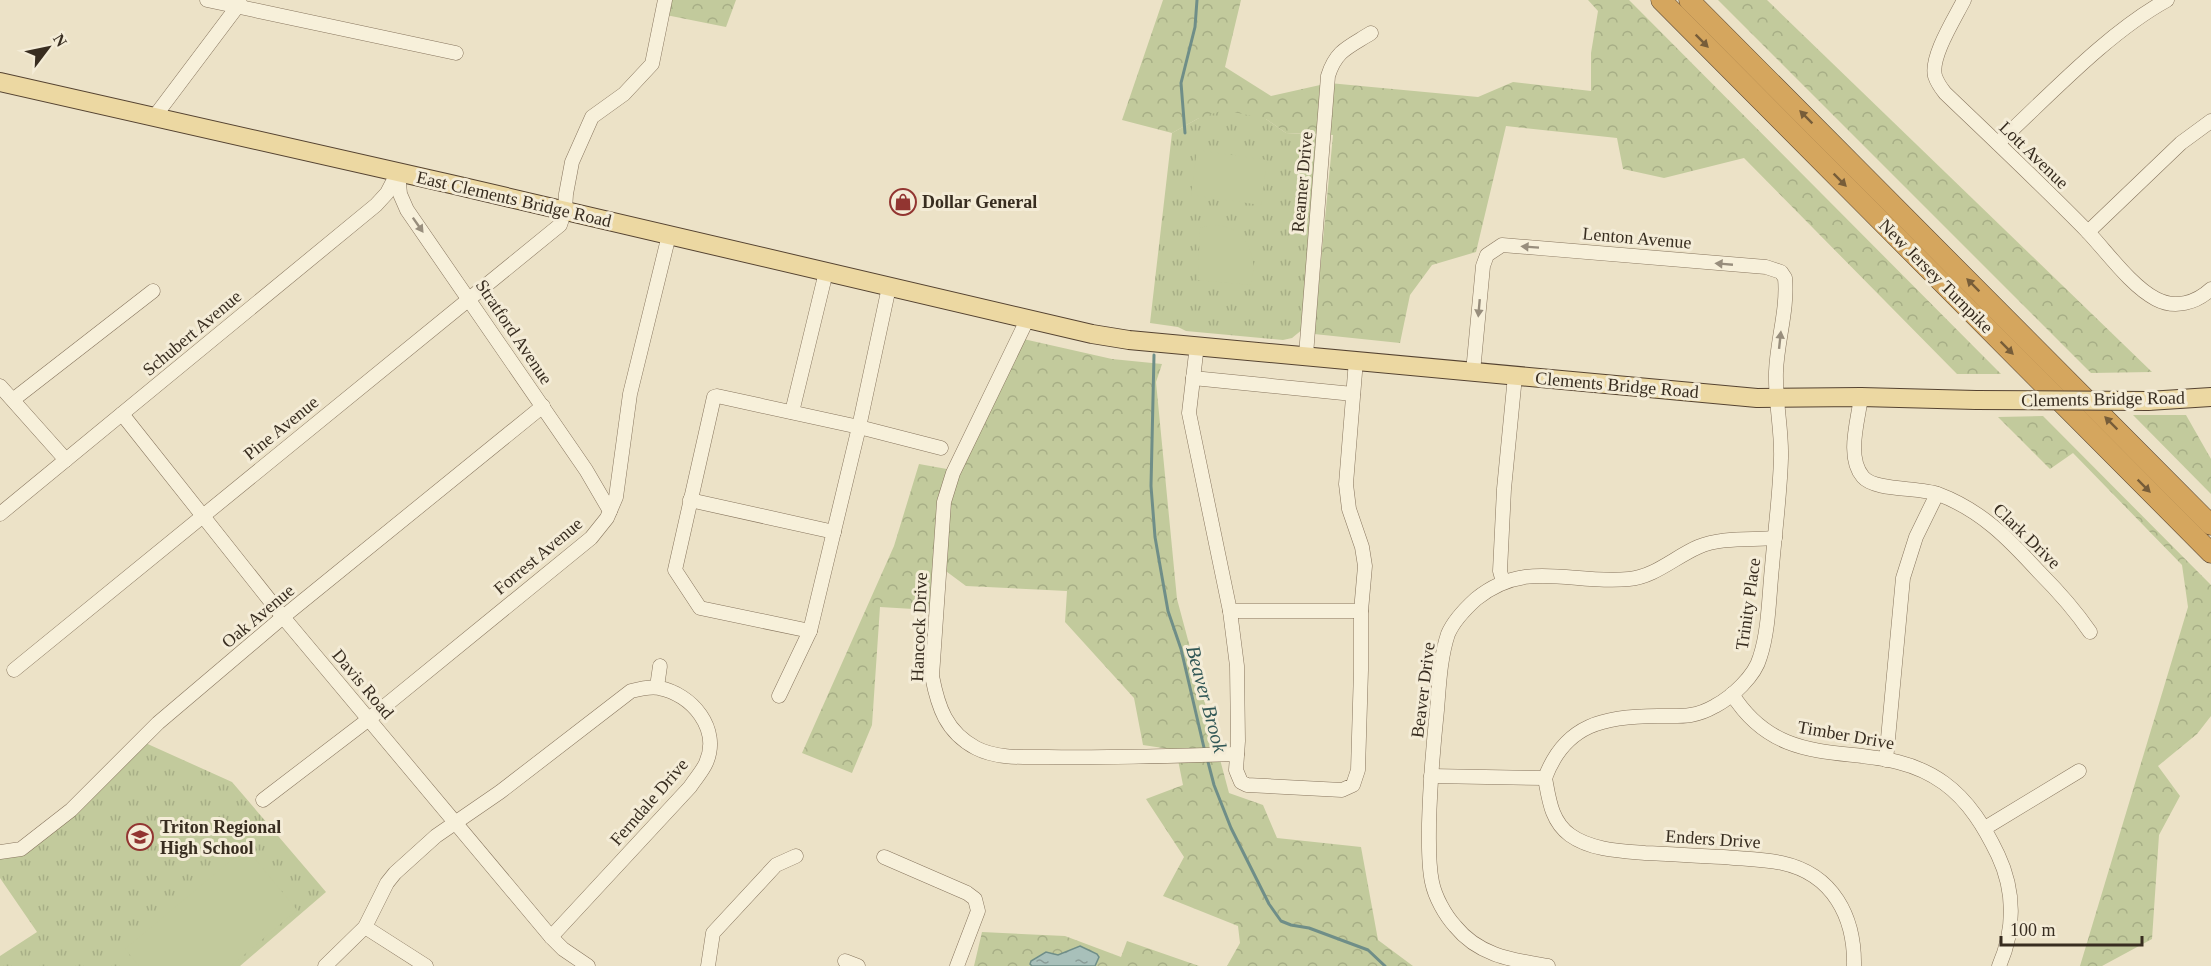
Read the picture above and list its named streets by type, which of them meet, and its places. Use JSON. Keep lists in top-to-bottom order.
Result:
{
  "streets": {
    "highway": ["New Jersey Turnpike"],
    "main road": ["East Clements Bridge Road", "Clements Bridge Road"],
    "street": [
      "Lott Avenue",
      "Reamer Drive",
      "Lenton Avenue",
      "Stratford Avenue",
      "Schubert Avenue",
      "Pine Avenue",
      "Clark Drive",
      "Forrest Avenue",
      "Trinity Place",
      "Oak Avenue",
      "Hancock Drive",
      "Davis Road",
      "Beaver Drive",
      "Timber Drive",
      "Ferndale Drive",
      "Enders Drive"
    ]
  },
  "crossings": [
    ["Reamer Drive", "Clements Bridge Road"],
    ["East Clements Bridge Road", "Stratford Avenue"],
    ["East Clements Bridge Road", "Schubert Avenue"],
    ["East Clements Bridge Road", "Clements Bridge Road"],
    ["East Clements Bridge Road", "Pine Avenue"],
    ["East Clements Bridge Road", "Forrest Avenue"],
    ["East Clements Bridge Road", "Hancock Drive"],
    ["Lenton Avenue", "Clements Bridge Road"],
    ["Lenton Avenue", "Trinity Place"],
    ["Stratford Avenue", "Schubert Avenue"],
    ["Stratford Avenue", "Pine Avenue"],
    ["Stratford Avenue", "Forrest Avenue"],
    ["Stratford Avenue", "Oak Avenue"],
    ["Schubert Avenue", "Davis Road"],
    ["Clements Bridge Road", "Clark Drive"],
    ["Clements Bridge Road", "Trinity Place"],
    ["Clements Bridge Road", "Hancock Drive"],
    ["Pine Avenue", "Davis Road"],
    ["Forrest Avenue", "Davis Road"],
    ["Trinity Place", "Beaver Drive"],
    ["Trinity Place", "Timber Drive"],
    ["Trinity Place", "Enders Drive"],
    ["Oak Avenue", "Davis Road"],
    ["Davis Road", "Ferndale Drive"]
  ],
  "one_way": ["Stratford Avenue"],
  "water": ["Beaver Brook"],
  "places": {
    "shop": ["Dollar General"],
    "school or university": ["Triton Regional High School"]
  },
  "scale_bar": "100 m",
  "north": "top right"
}
